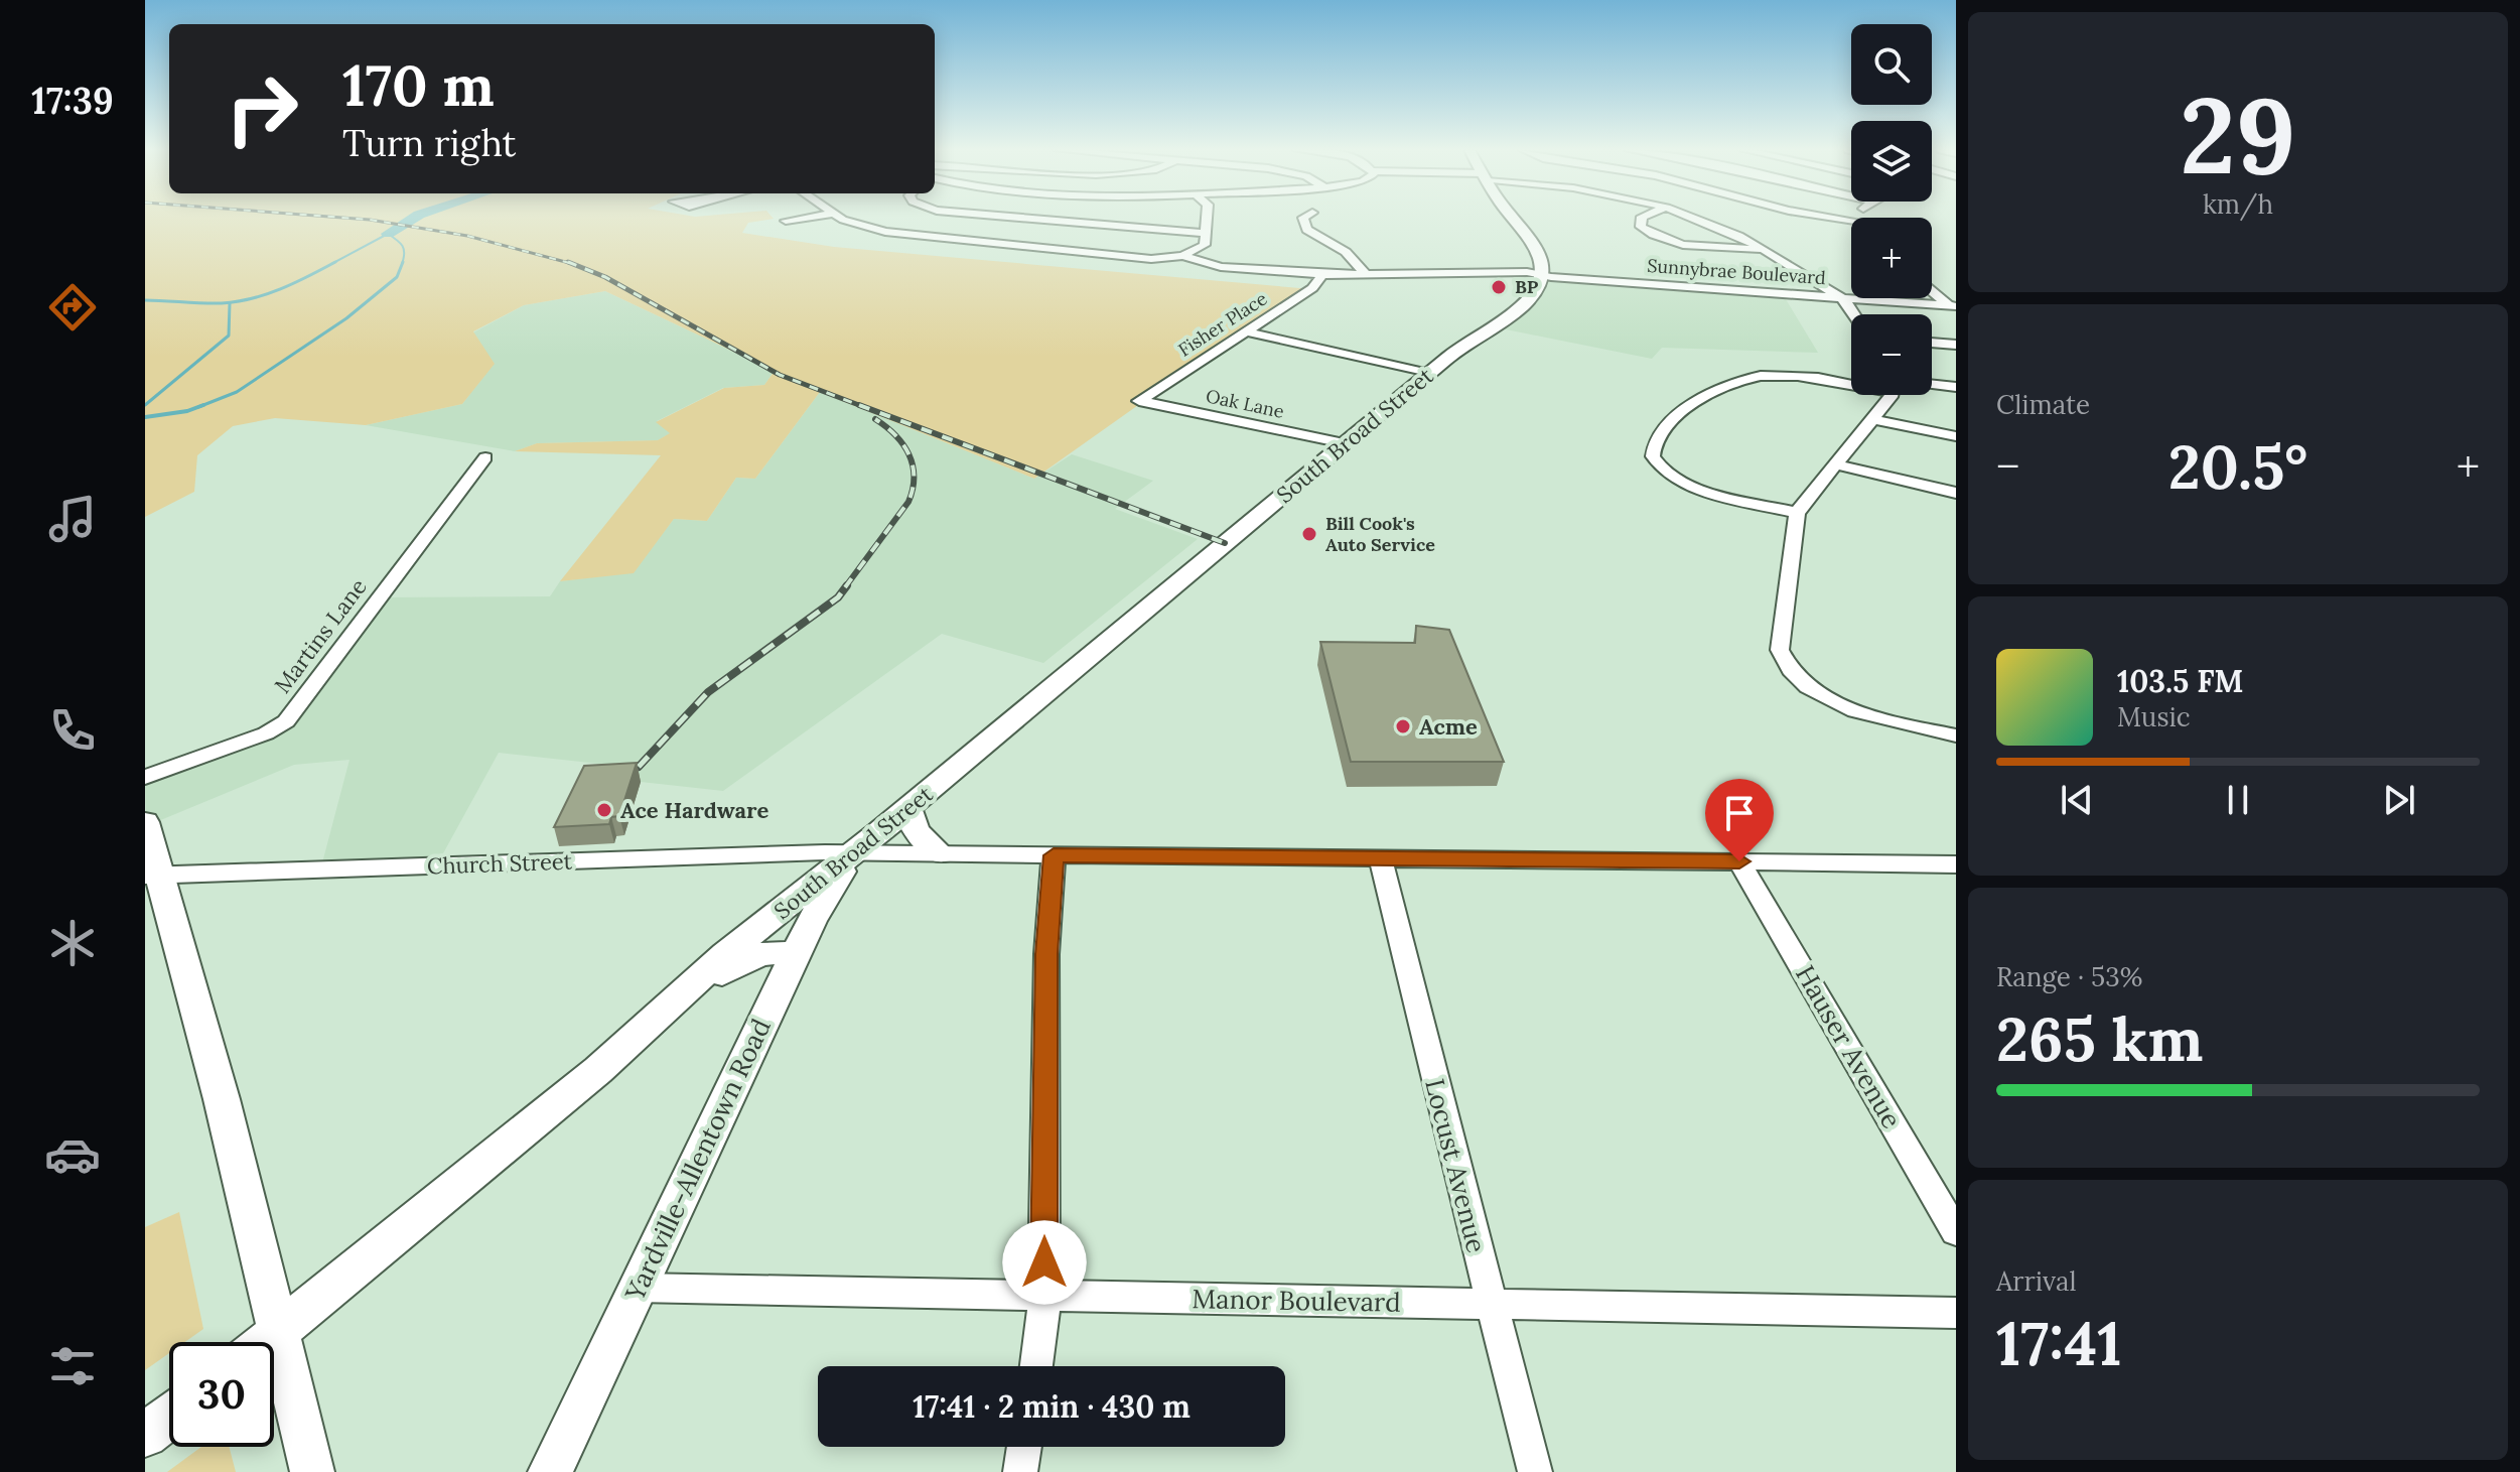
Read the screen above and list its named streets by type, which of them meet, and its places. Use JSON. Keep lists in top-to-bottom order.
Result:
{
  "streets": {
    "main road": ["South Broad Street", "Yardville-Allentown Road"],
    "street": [
      "Sunnybrae Boulevard",
      "Fisher Place",
      "Oak Lane",
      "Martins Lane",
      "Church Street",
      "Hauser Avenue",
      "Locust Avenue",
      "Manor Boulevard"
    ]
  },
  "crossings": [
    ["Sunnybrae Boulevard", "South Broad Street"],
    ["Fisher Place", "Oak Lane"],
    ["Oak Lane", "South Broad Street"],
    ["South Broad Street", "Church Street"],
    ["South Broad Street", "Yardville-Allentown Road"],
    ["Church Street", "Hauser Avenue"],
    ["Church Street", "Yardville-Allentown Road"],
    ["Church Street", "Locust Avenue"],
    ["Yardville-Allentown Road", "Manor Boulevard"],
    ["Locust Avenue", "Manor Boulevard"]
  ],
  "places": [
    "BP",
    "Bill Cook's Auto Service",
    "Acme",
    "Ace Hardware"
  ],
  "page": {
    "tabs": "17:39",
    "tile": [
      ["29", "km/h"],
      "Climate",
      ["Range · 53%", "265 km"],
      ["Arrival", "17:41"]
    ],
    "map_buttons": ["+", "−"],
    "turn": ["170 m", "Turn right"],
    "heat": ["−", "20.5°", "+"],
    "song": ["103.5 FM", "Music"],
    "limit": "30",
    "trip": "17:41 · 2 min · 430 m"
  }
}
